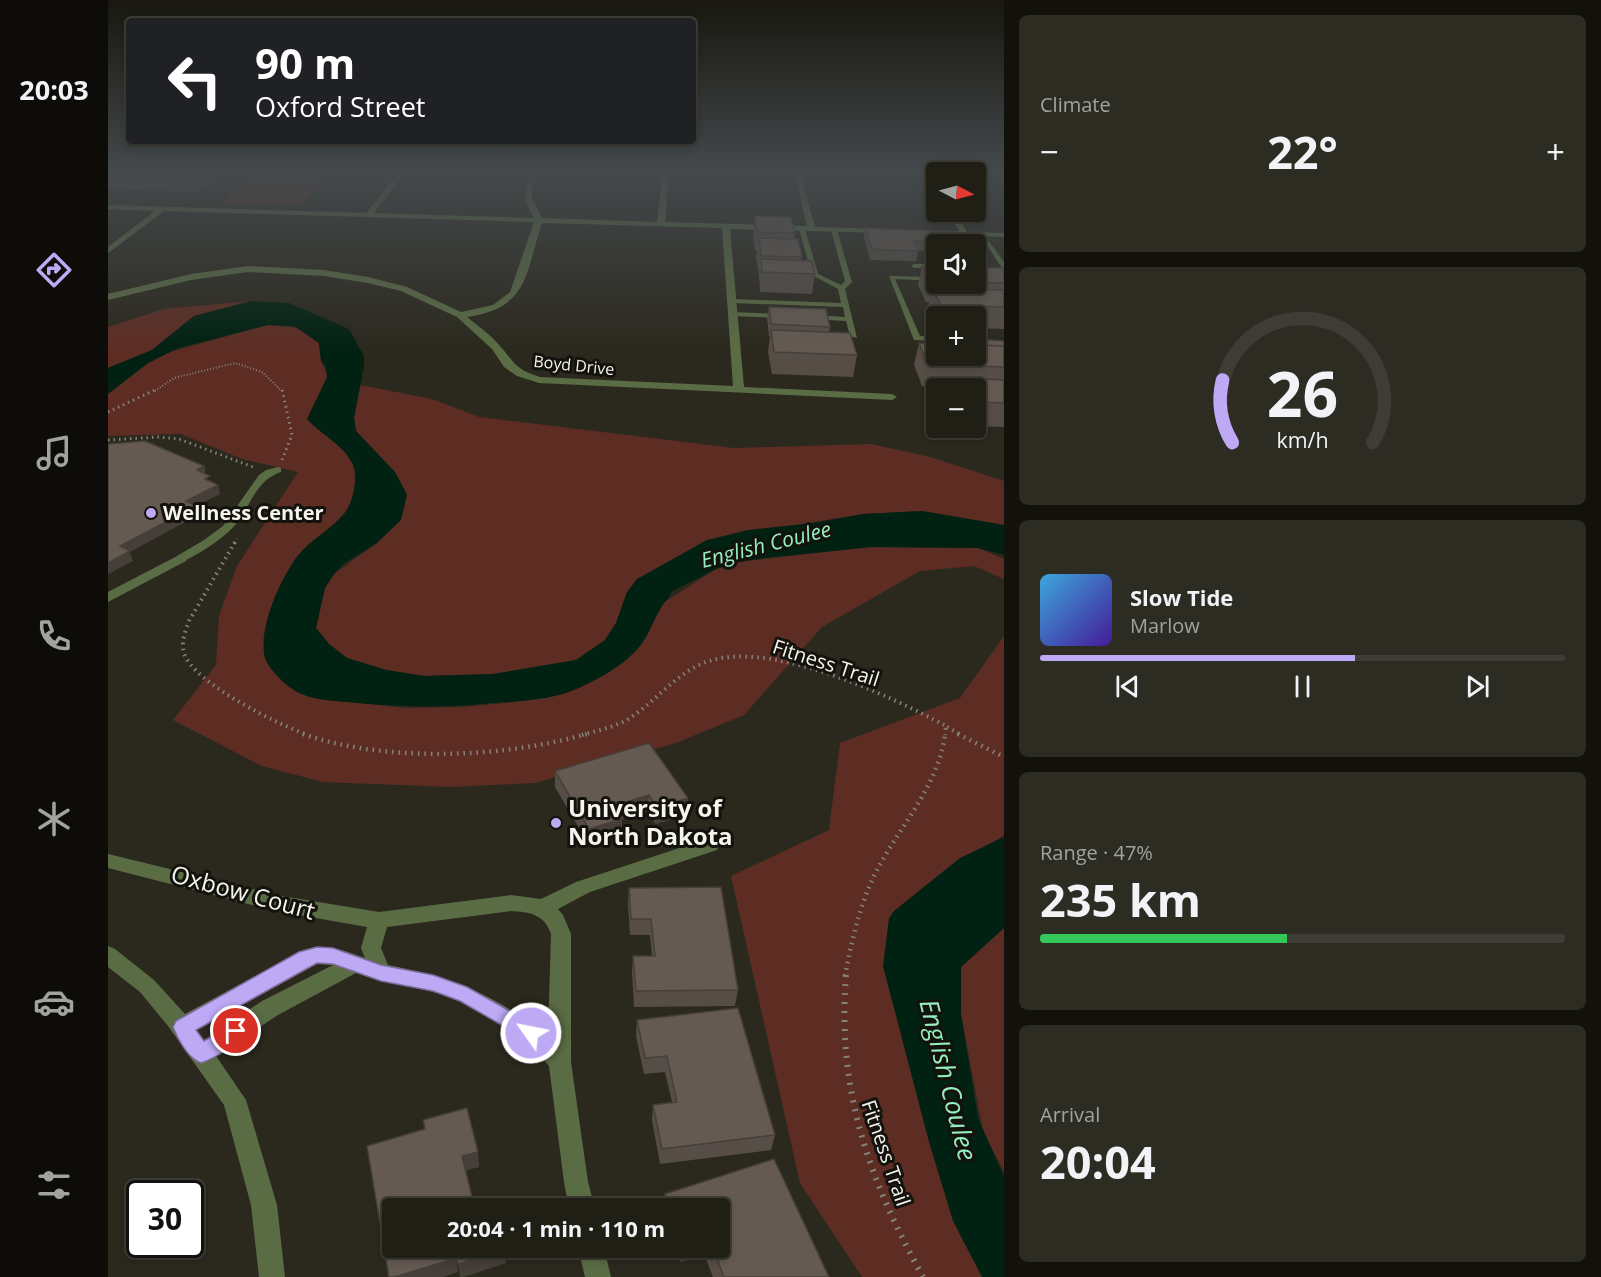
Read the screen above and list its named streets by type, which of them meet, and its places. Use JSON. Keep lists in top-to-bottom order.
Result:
{
  "streets": {
    "street": ["Boyd Drive", "Oxbow Court"],
    "path": ["Fitness Trail"]
  },
  "water": ["English Coulee"],
  "places": ["Wellness Center", "University of North Dakota"],
  "north": "right",
  "page": {
    "tabs": "20:03",
    "tile": [
      "Climate",
      ["Range · 47%", "235 km"],
      ["Arrival", "20:04"]
    ],
    "turn": ["90 m", "Oxford Street"],
    "heat": ["−", "22°", "+"],
    "map_buttons": ["+", "−"],
    "song": ["Slow Tide", "Marlow"],
    "limit": "30",
    "trip": "20:04 · 1 min · 110 m",
    "gauge": ["26", "km/h"]
  }
}
